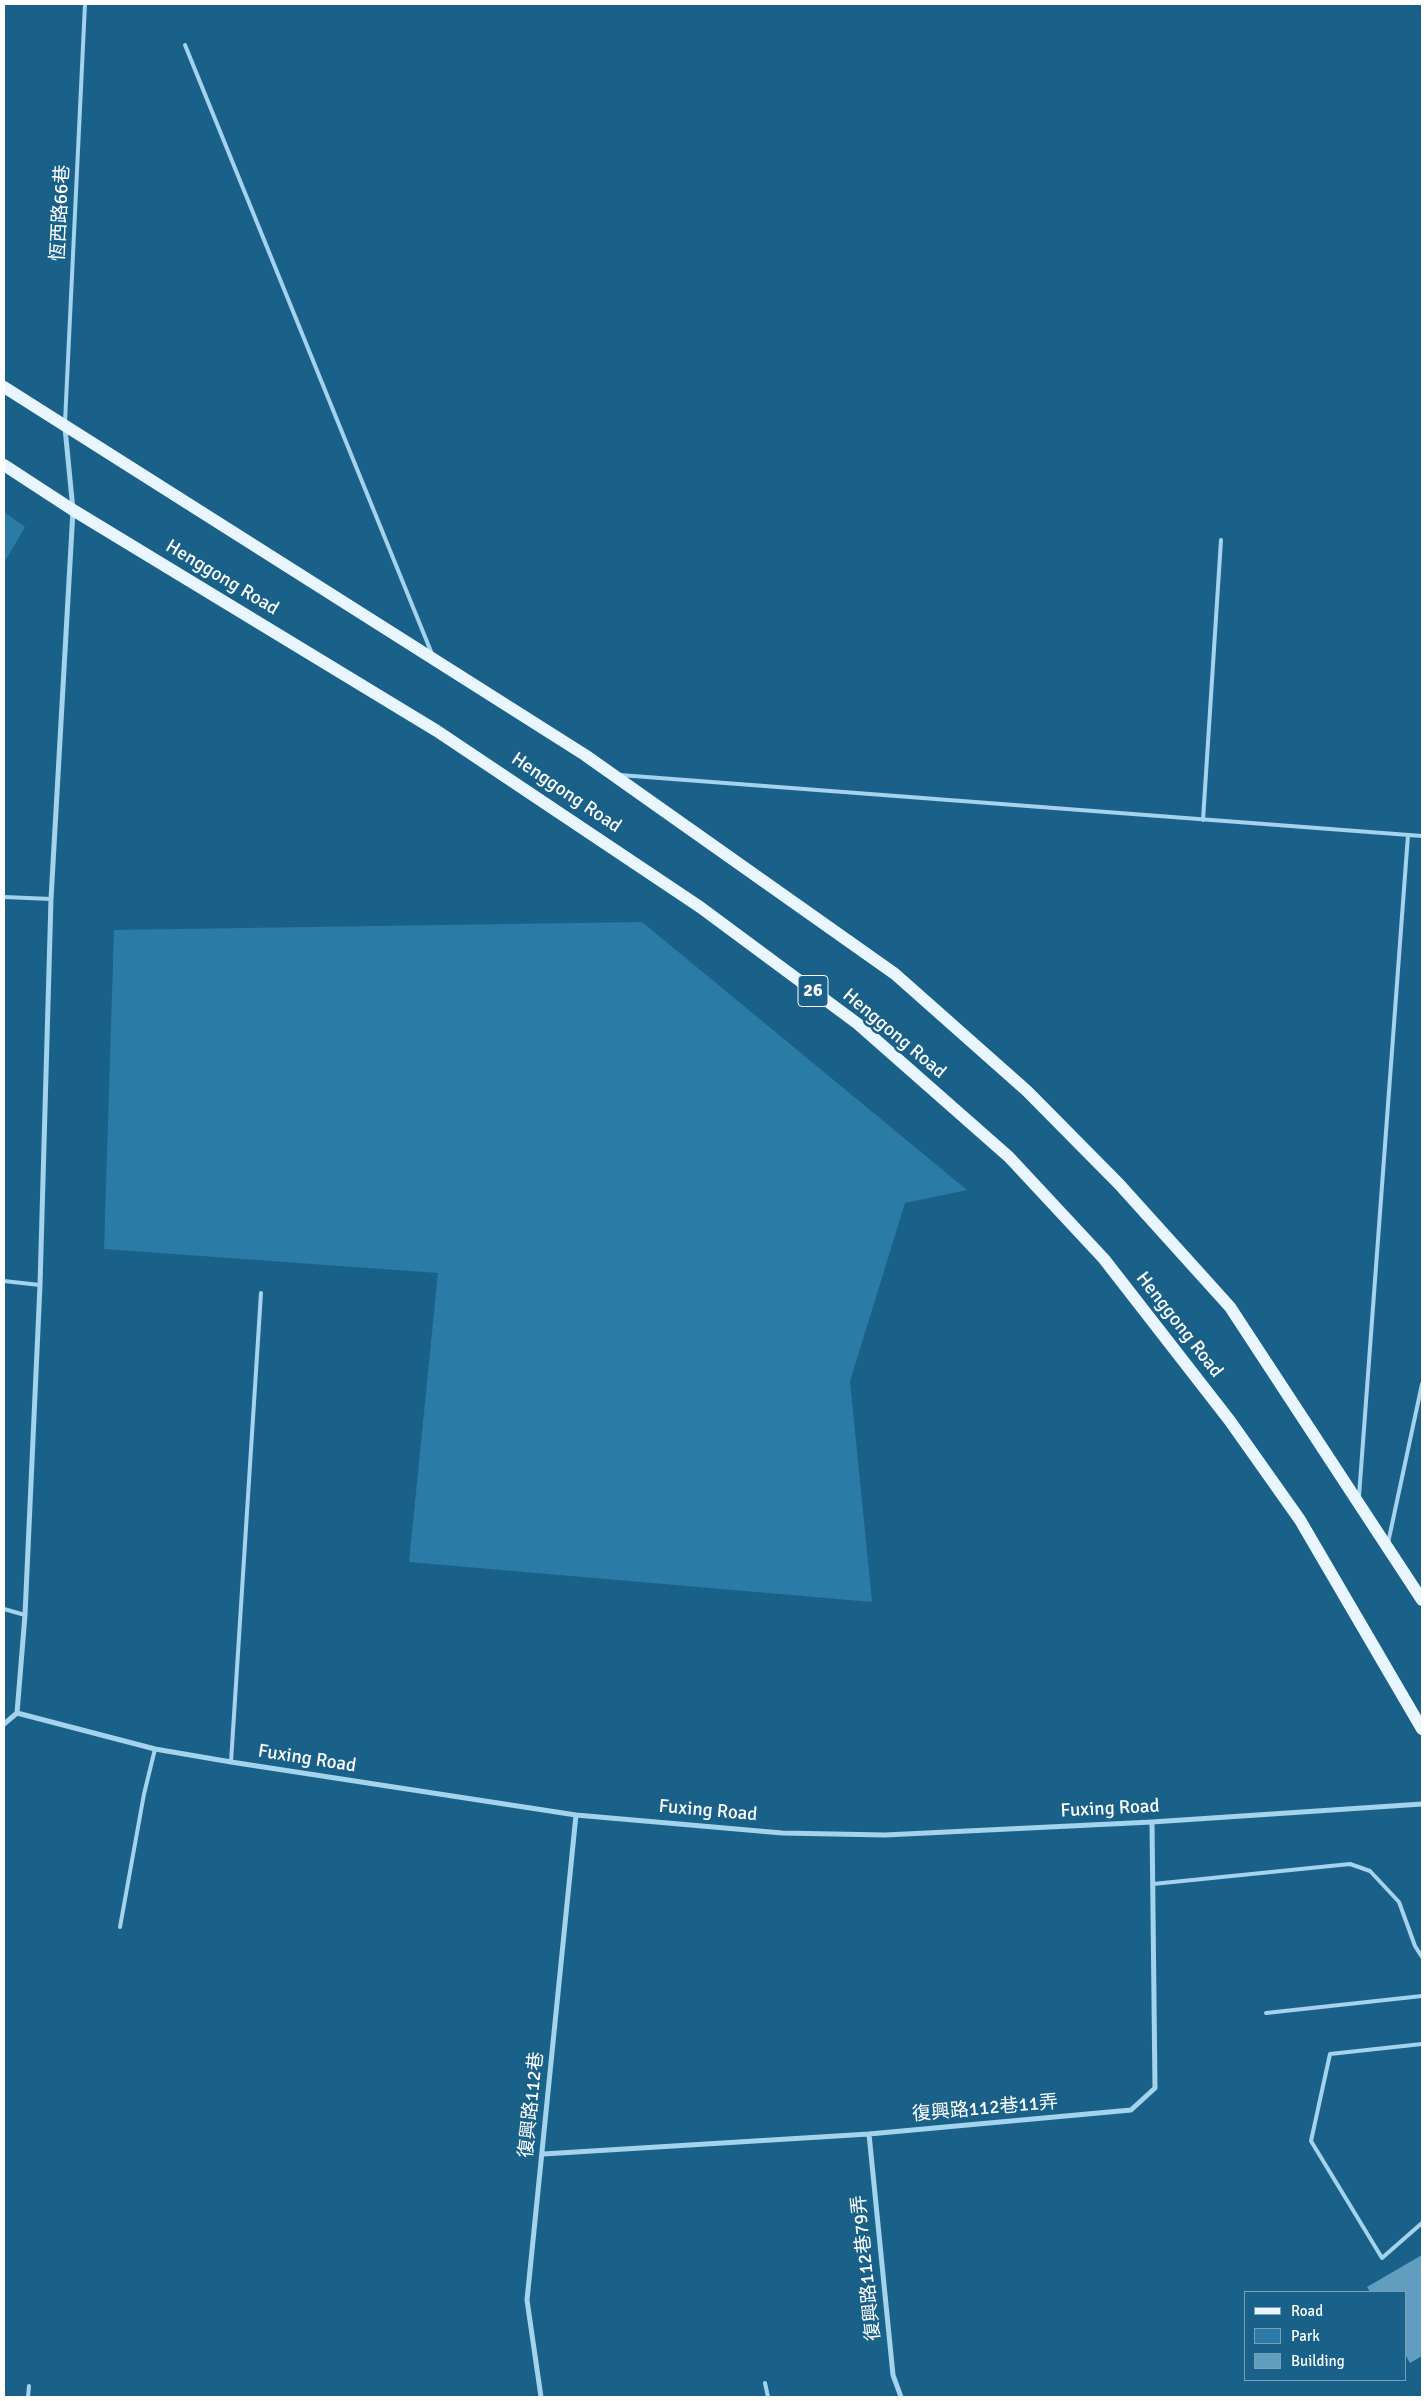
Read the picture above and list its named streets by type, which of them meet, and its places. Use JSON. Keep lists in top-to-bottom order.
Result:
{
  "streets": {
    "main road": ["Henggong Road", "26"],
    "street": [
      "Fuxing Road",
      "復興路112巷",
      "復興路112巷11弄",
      "復興路112巷79弄"
    ],
    "lane": ["恆西路66巷"]
  },
  "crossings": [
    ["Fuxing Road", "復興路112巷"],
    ["Fuxing Road", "復興路112巷11弄"],
    ["復興路112巷", "復興路112巷11弄"],
    ["復興路112巷11弄", "復興路112巷79弄"]
  ],
  "legend": ["Road", "Park", "Building"]
}
